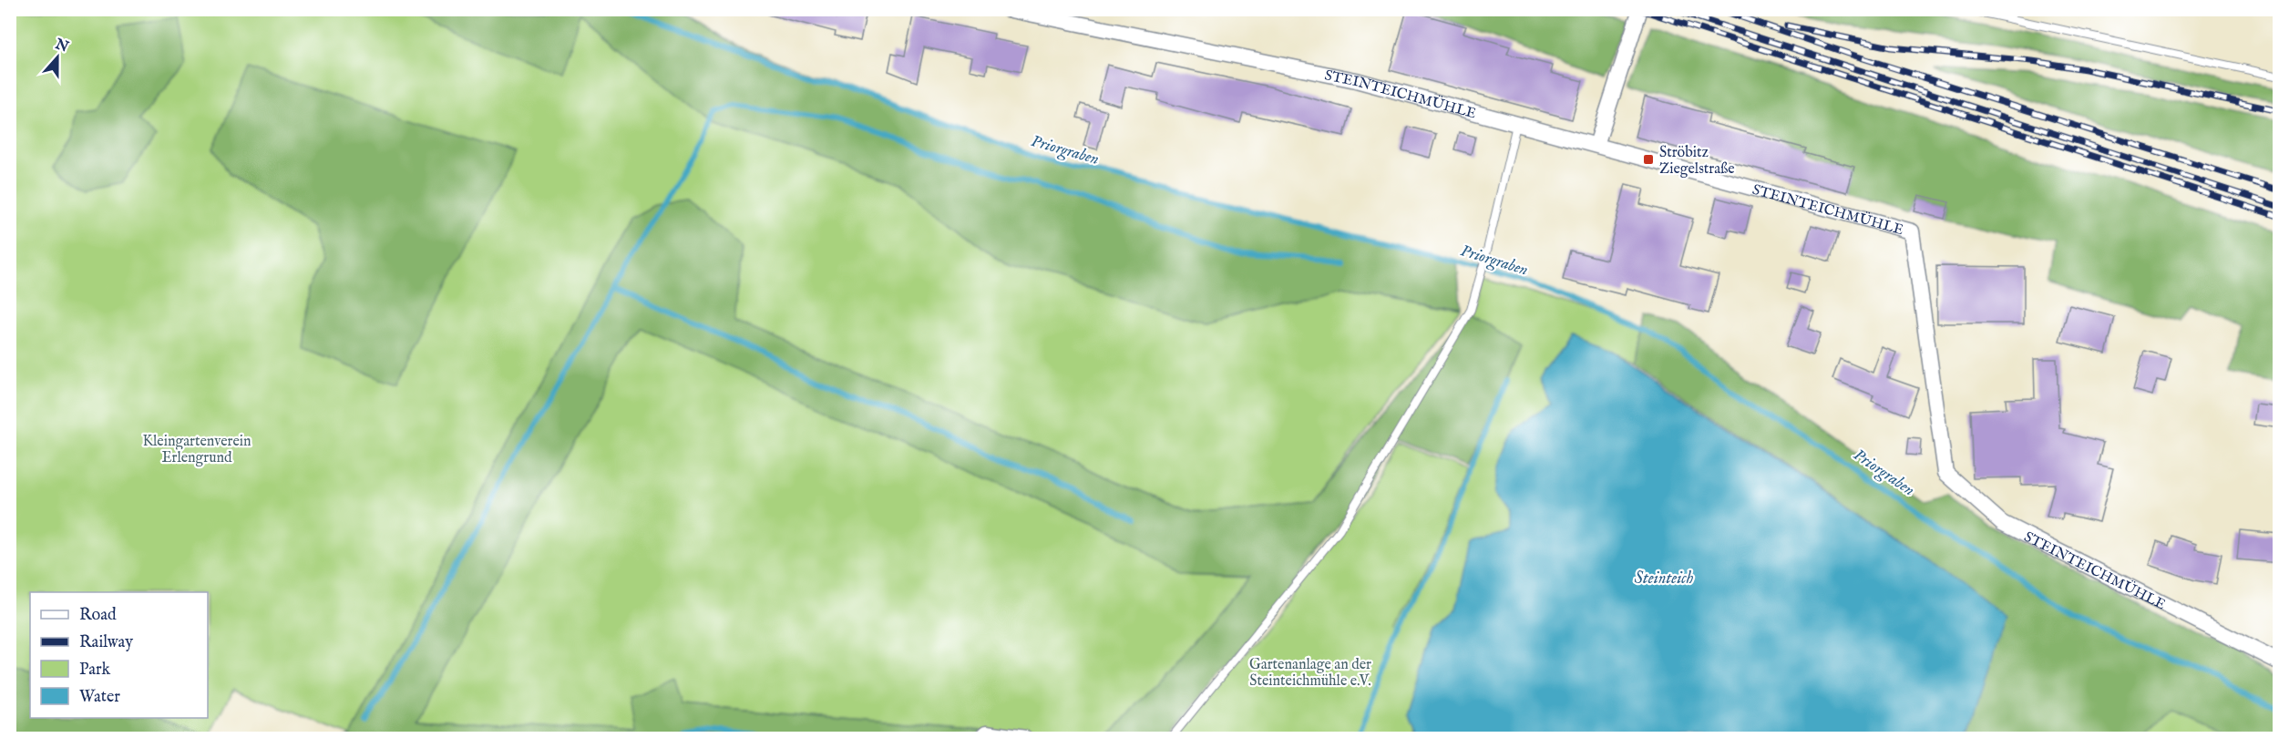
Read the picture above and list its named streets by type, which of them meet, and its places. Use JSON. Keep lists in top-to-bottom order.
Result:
{
  "streets": {
    "street": ["STEINTEICHMÜHLE"]
  },
  "water": ["Priorgraben", "Steinteich"],
  "parks": ["Kleingartenverein Erlengrund", "Gartenanlage an der Steinteichmühle e.V."],
  "places": {
    "transit": ["Ströbitz Ziegelstraße"]
  },
  "legend": [
    "Road",
    "Railway",
    "Park",
    "Water"
  ],
  "north": "top"
}
